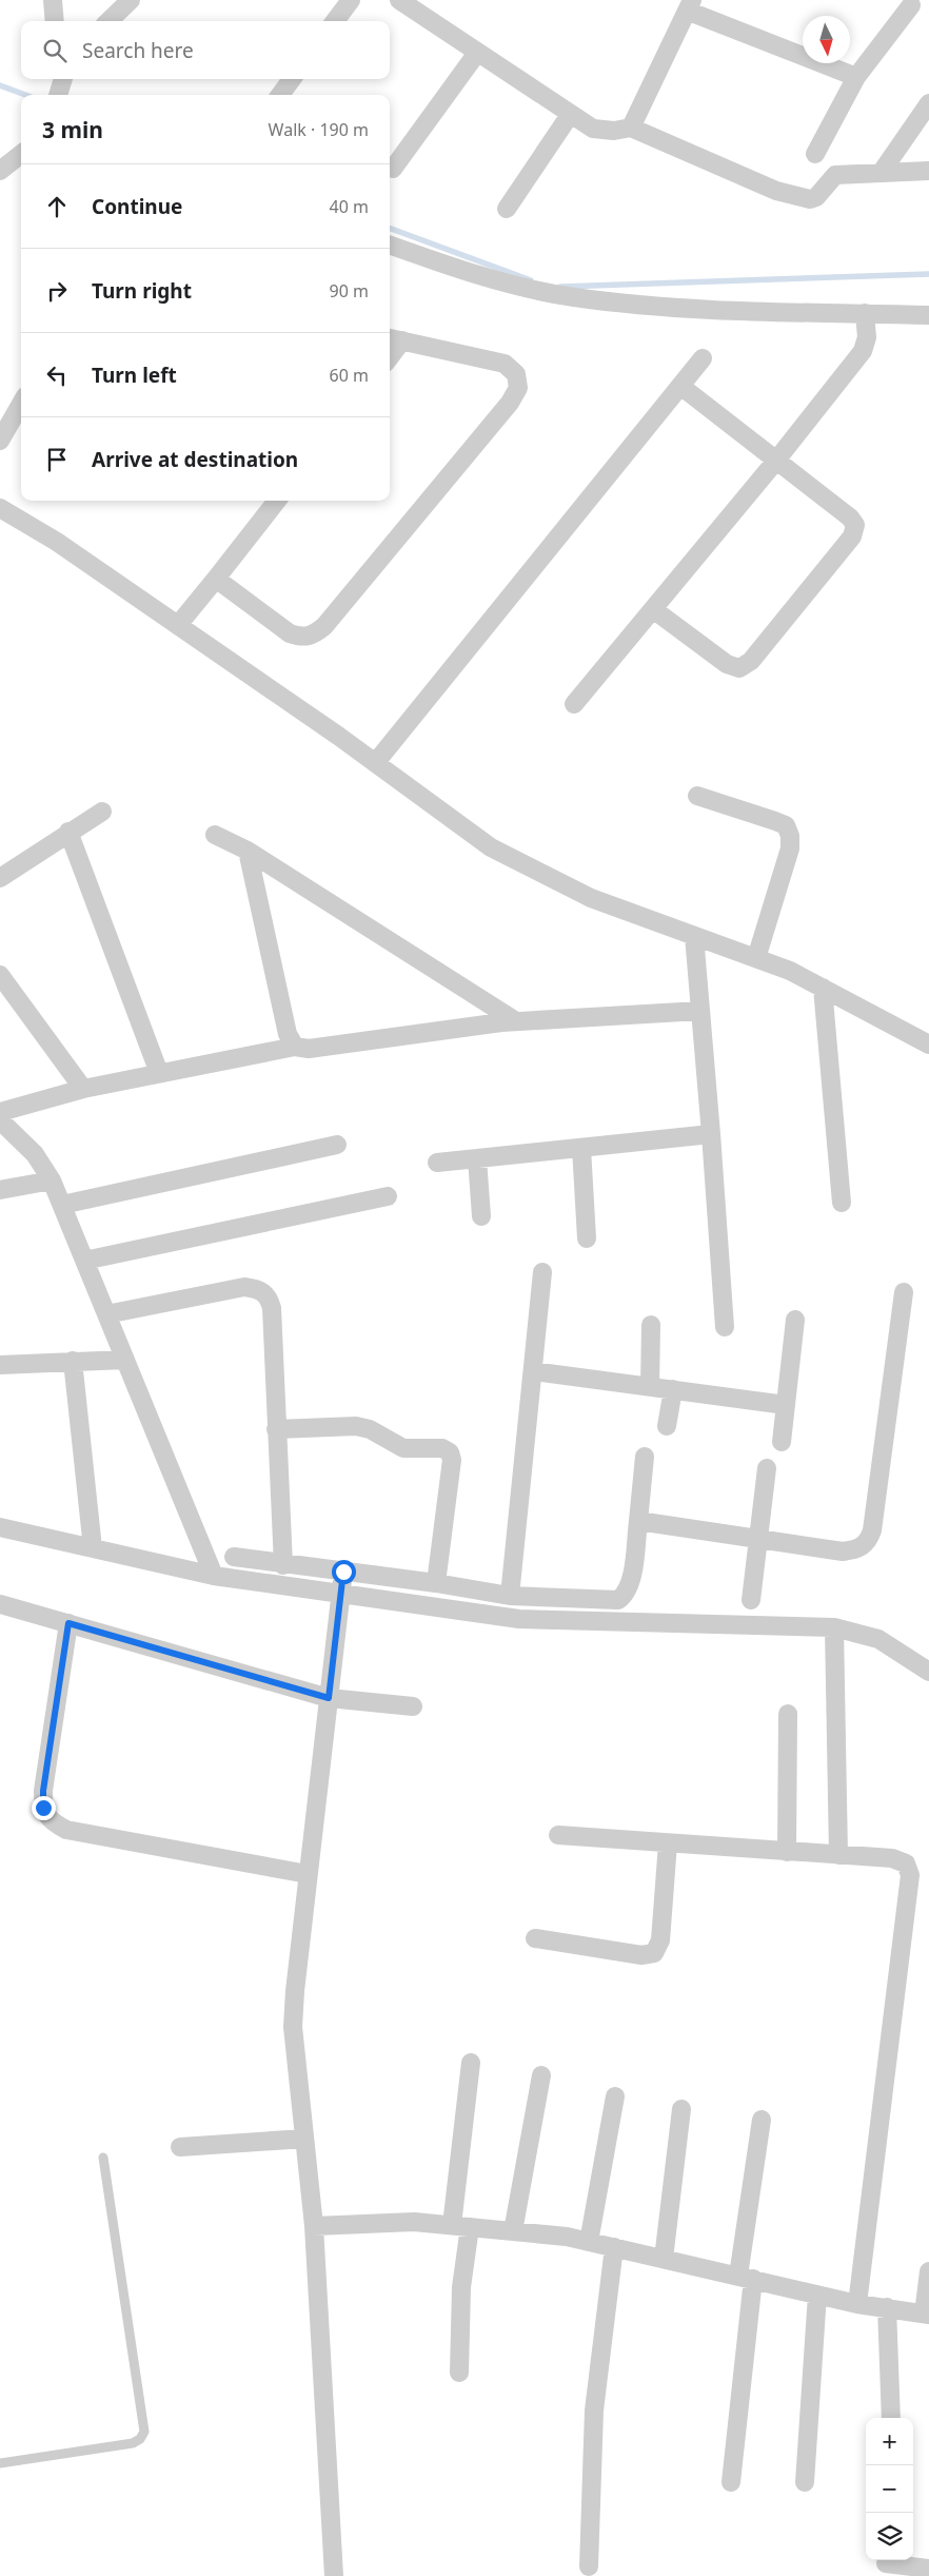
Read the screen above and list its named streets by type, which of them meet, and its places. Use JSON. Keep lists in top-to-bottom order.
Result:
{
  "north": "bottom",
  "page": {
    "search": "Search here",
    "heading": ["3 min", "Walk · 190 m"],
    "list": [
      ["Continue", "40 m"],
      ["Turn right", "90 m"],
      ["Turn left", "60 m"],
      "Arrive at destination"
    ],
    "map_buttons": ["+", "−"]
  }
}
